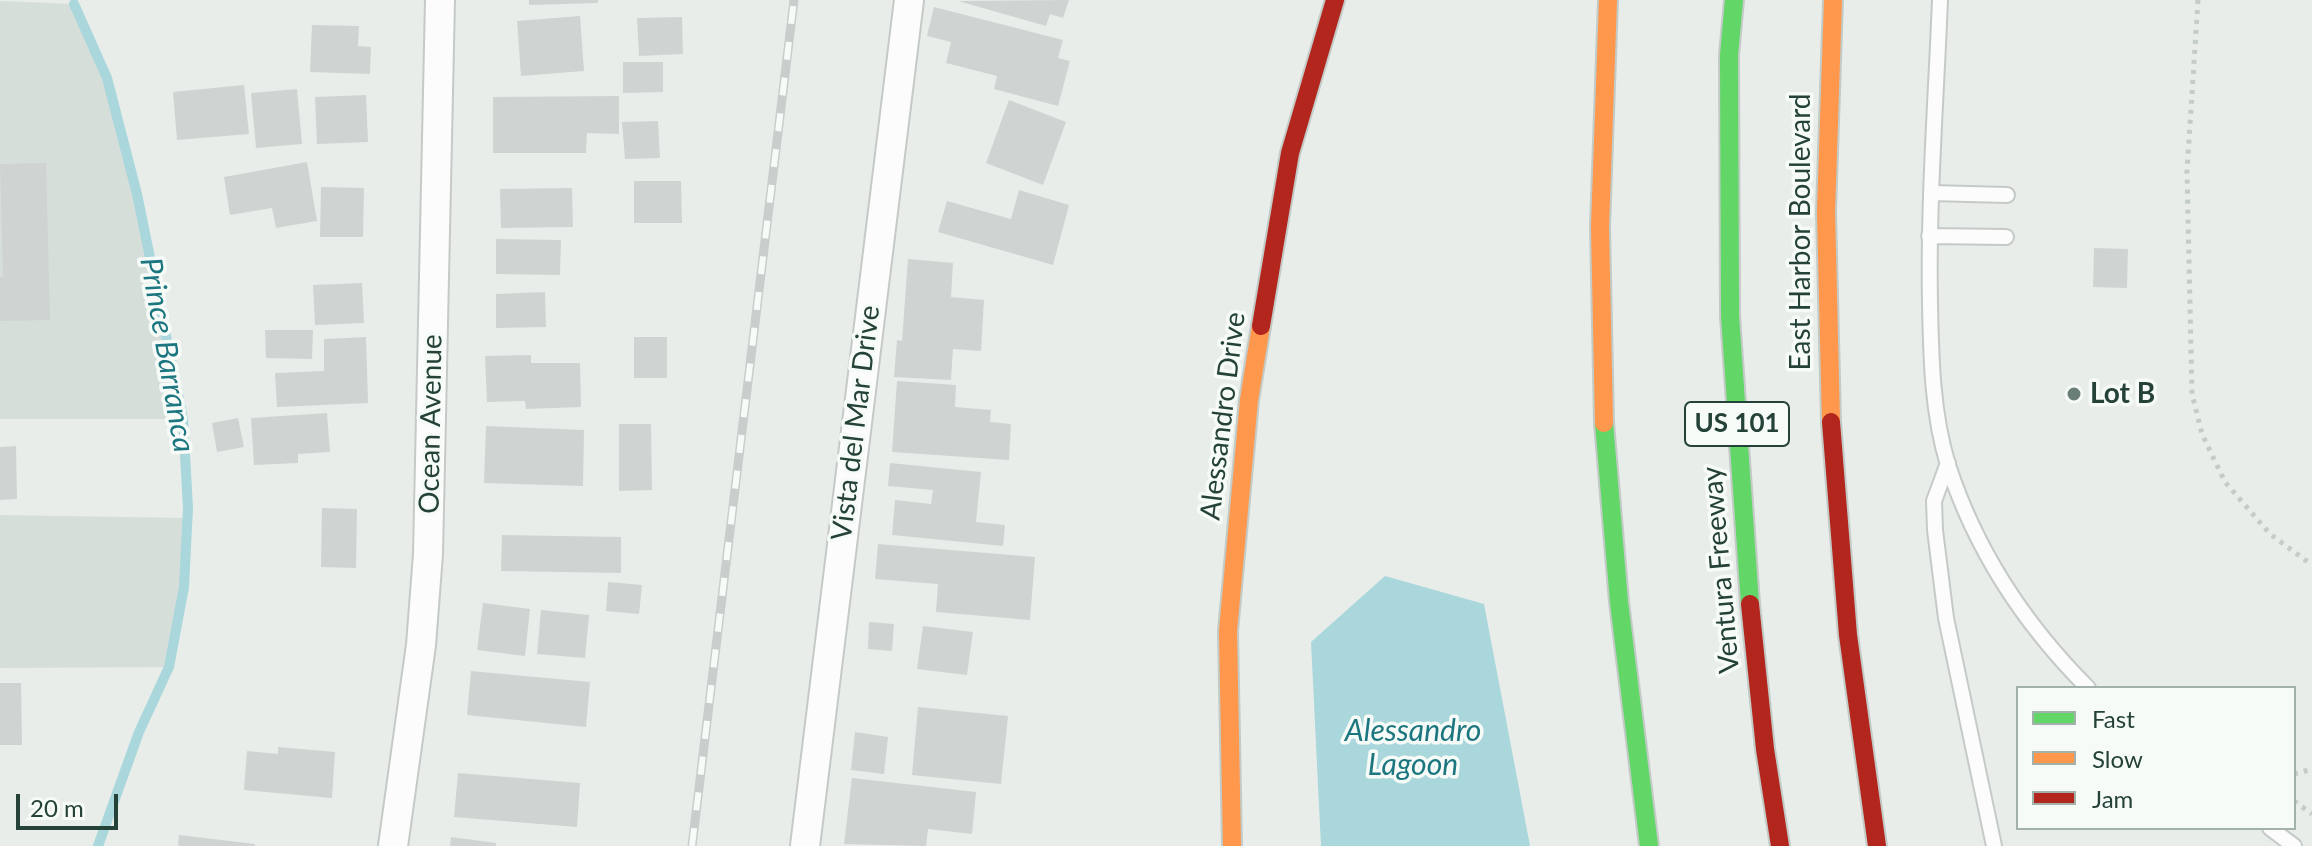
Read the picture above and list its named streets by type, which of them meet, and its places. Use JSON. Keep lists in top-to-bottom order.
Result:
{
  "streets": {
    "main road": [
      "East Harbor Boulevard",
      "Alessandro Drive",
      "US 101",
      "Ventura Freeway"
    ],
    "street": ["Vista del Mar Drive", "Ocean Avenue"]
  },
  "water": ["Prince Barranca", "Alessandro Lagoon"],
  "places": ["Lot B"],
  "legend": ["Fast", "Slow", "Jam"],
  "scale_bar": "20 m"
}
